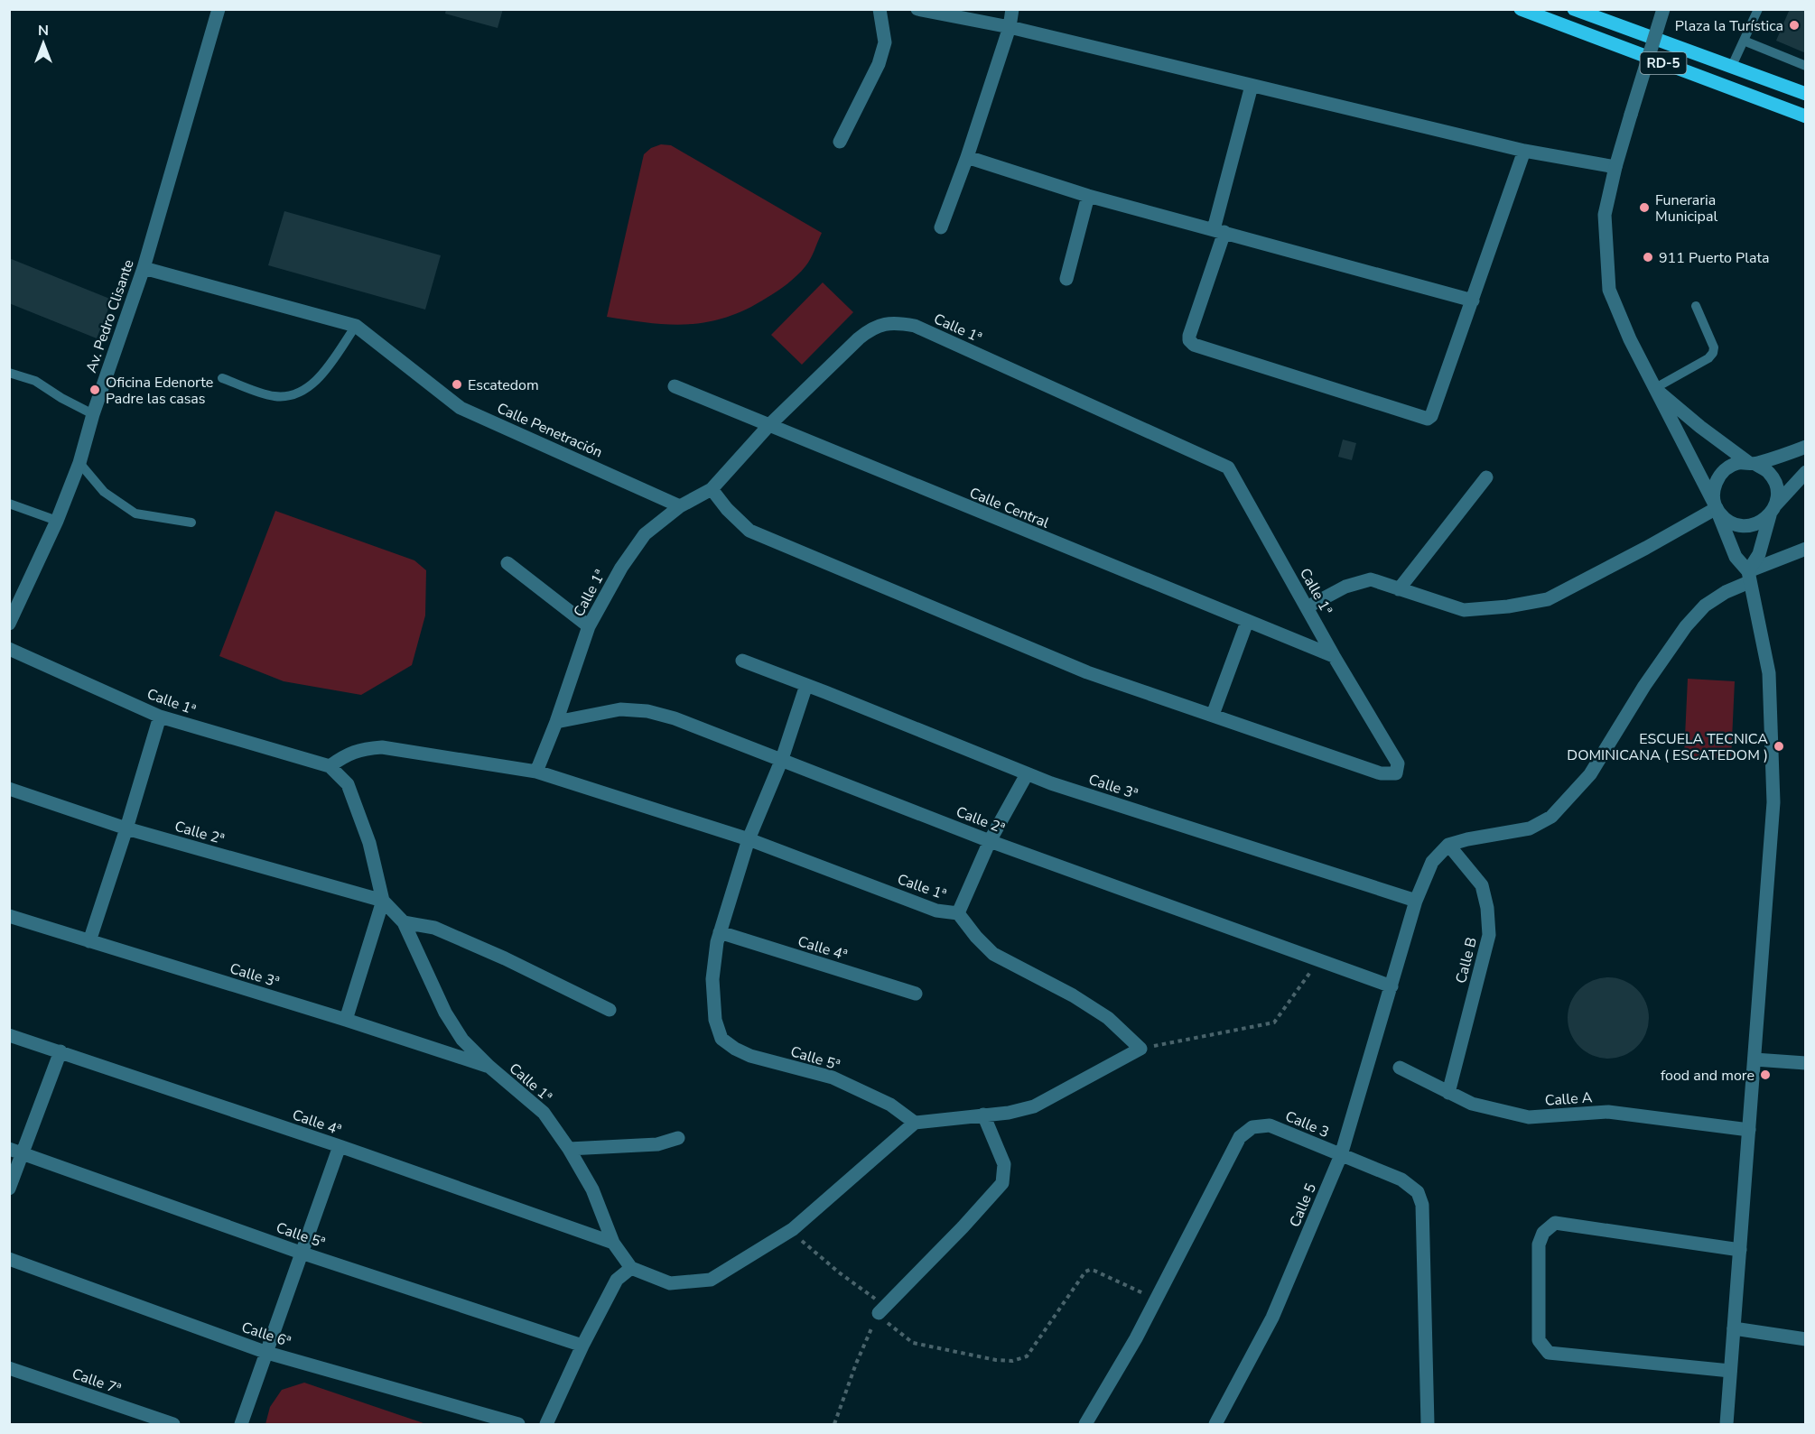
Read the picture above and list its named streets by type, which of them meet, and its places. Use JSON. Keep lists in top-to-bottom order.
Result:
{
  "streets": {
    "main road": ["RD-5"],
    "street": [
      "Av. Pedro Clisante",
      "Calle 1ª",
      "Calle Penetración",
      "Calle Central",
      "Calle 3ª",
      "Calle 2ª",
      "Calle 4ª",
      "Calle B",
      "Calle 5ª",
      "Calle A",
      "Calle 3",
      "Calle 5",
      "Calle 6ª",
      "Calle 7ª"
    ]
  },
  "crossings": [
    ["Av. Pedro Clisante", "Calle Penetración"],
    ["Calle 1ª", "Calle Penetración"],
    ["Calle 1ª", "Calle Central"],
    ["Calle 1ª", "Calle 3ª"],
    ["Calle 1ª", "Calle 2ª"],
    ["Calle 1ª", "Calle 4ª"],
    ["Calle 3ª", "Calle 5"],
    ["Calle 2ª", "Calle 5"],
    ["Calle 4ª", "Calle 5ª"],
    ["Calle B", "Calle A"],
    ["Calle B", "Calle 5"],
    ["Calle 3", "Calle 5"]
  ],
  "places": [
    "Plaza la Turística",
    "Funeraria Municipal",
    "911 Puerto Plata",
    "Escatedom",
    "Oficina Edenorte Padre las casas",
    "ESCUELA TECNICA DOMINICANA ( ESCATEDOM )",
    "food and more"
  ],
  "north": "top"
}
